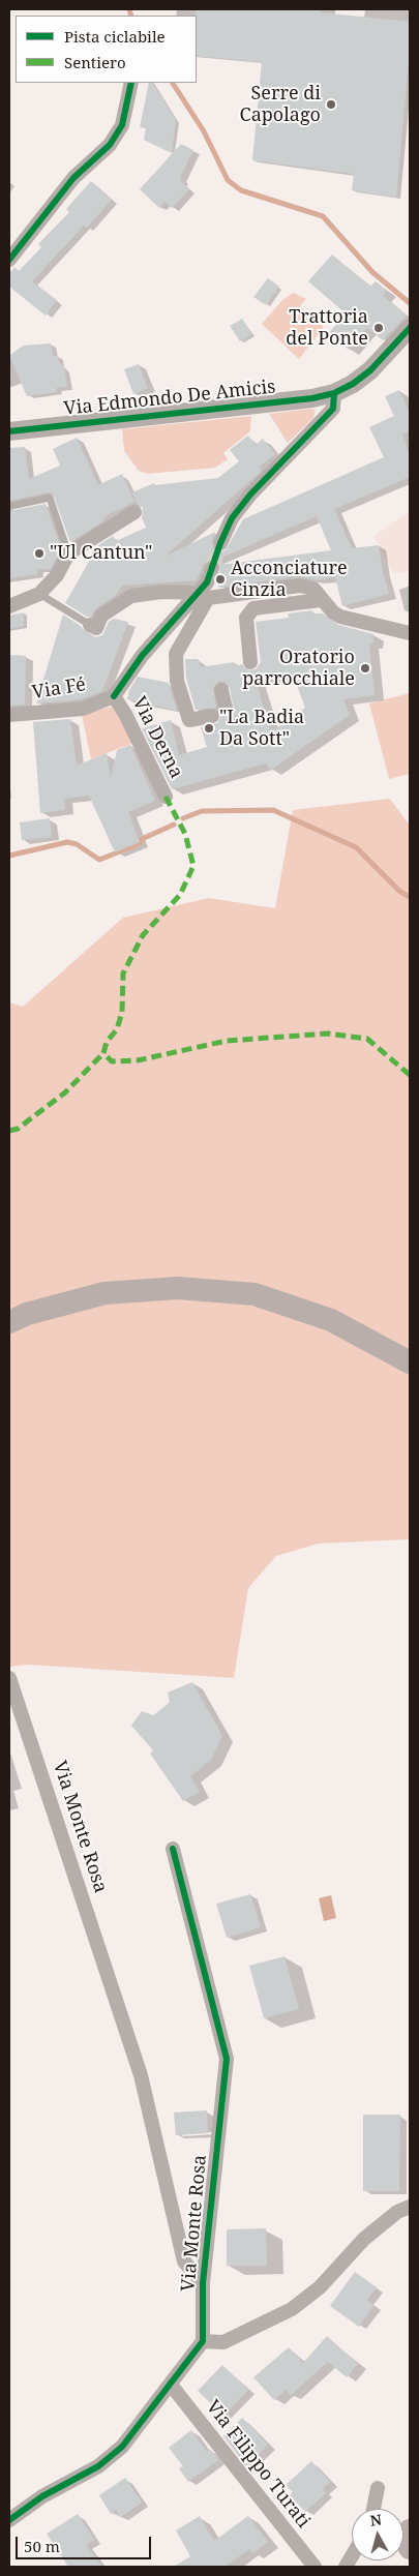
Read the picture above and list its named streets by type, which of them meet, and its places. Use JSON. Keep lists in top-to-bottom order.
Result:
{
  "streets": {
    "street": [
      "Via Edmondo De Amicis",
      "Via Fé",
      "Via Derna",
      "Via Monte Rosa",
      "Via Filippo Turati"
    ]
  },
  "crossings": [
    ["Via Fé", "Via Derna"]
  ],
  "places": [
    "Serre di Capolago",
    "Trattoria del Ponte",
    "\"Ul Cantun\"",
    "Acconciature Cinzia",
    "Oratorio parrocchiale",
    "\"La Badia Da Sott\""
  ],
  "legend": ["Pista ciclabile", "Sentiero"],
  "scale_bar": "50 m",
  "north": "top"
}
